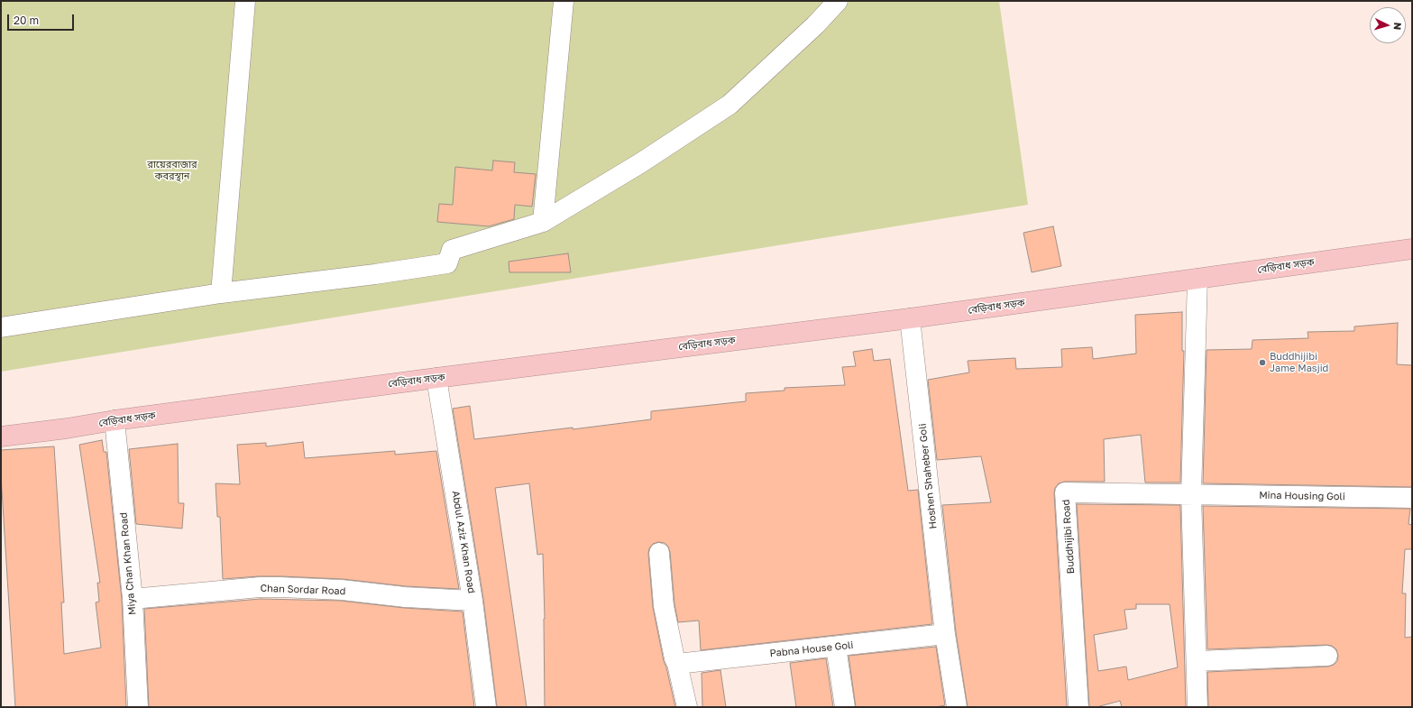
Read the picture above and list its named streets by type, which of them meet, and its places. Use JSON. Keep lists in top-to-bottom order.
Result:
{
  "streets": {
    "highway": ["বেড়িবাধ সড়ক"],
    "street": [
      "Hoshen Shaheber Goli",
      "Mina Housing Goli",
      "Buddhijibi Road",
      "Abdul Aziz Khan Road",
      "Miya Chan Khan Road",
      "Chan Sordar Road",
      "Pabna House Goli"
    ]
  },
  "crossings": [
    ["বেড়িবাধ সড়ক", "Hoshen Shaheber Goli"],
    ["বেড়িবাধ সড়ক", "Abdul Aziz Khan Road"],
    ["বেড়িবাধ সড়ক", "Miya Chan Khan Road"],
    ["Hoshen Shaheber Goli", "Pabna House Goli"],
    ["Mina Housing Goli", "Buddhijibi Road"],
    ["Abdul Aziz Khan Road", "Chan Sordar Road"],
    ["Miya Chan Khan Road", "Chan Sordar Road"]
  ],
  "parks": ["রায়েরবাজার কবরস্থান"],
  "places": ["Buddhijibi Jame Masjid"],
  "scale_bar": "20 m",
  "north": "right"
}
